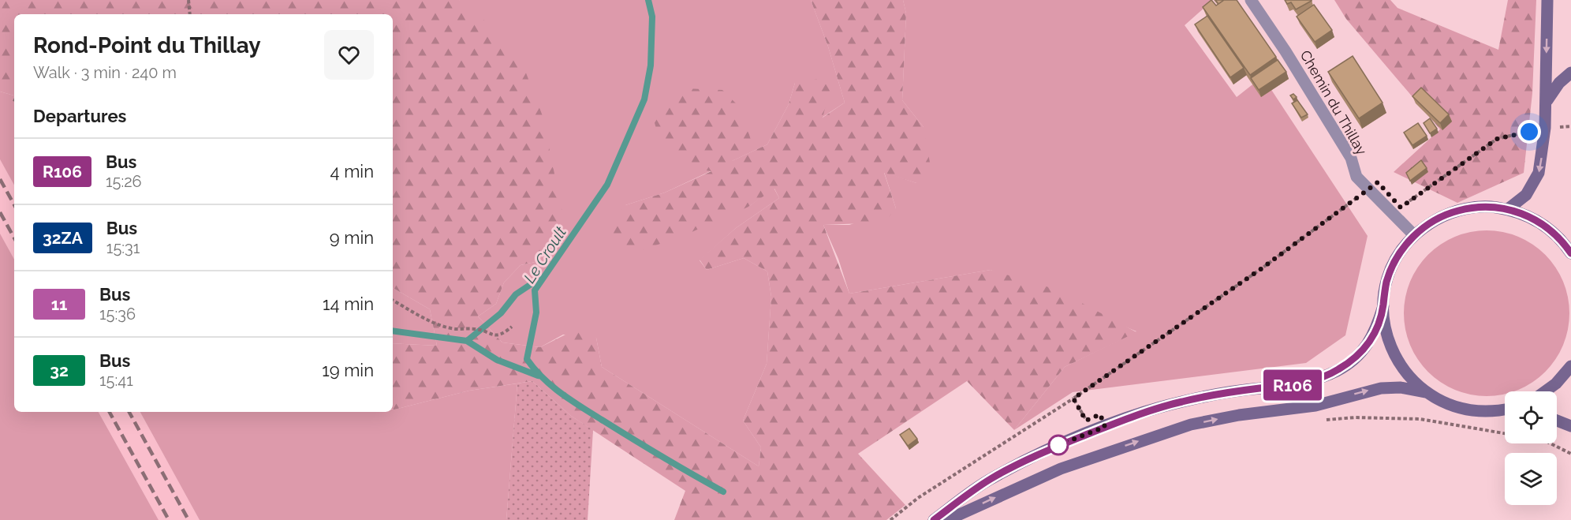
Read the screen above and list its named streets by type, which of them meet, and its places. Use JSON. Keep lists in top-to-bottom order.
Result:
{
  "streets": {
    "street": ["Chemin du Thillay"]
  },
  "water": ["Le Croult"],
  "lines": ["bus line R106"],
  "page": {
    "on_map": "R106",
    "heading": [
      ["Rond-Point du Thillay", "Walk · 3 min · 240 m"],
      "Departures"
    ],
    "list": [
      {
        "mark": "R106",
        "name": "Bus",
        "note": "15:26",
        "value": "4 min"
      },
      {
        "mark": "32ZA",
        "name": "Bus",
        "note": "15:31",
        "value": "9 min"
      },
      {
        "mark": "11",
        "name": "Bus",
        "note": "15:36",
        "value": "14 min"
      },
      {
        "mark": "32",
        "name": "Bus",
        "note": "15:41",
        "value": "19 min"
      }
    ]
  }
}
